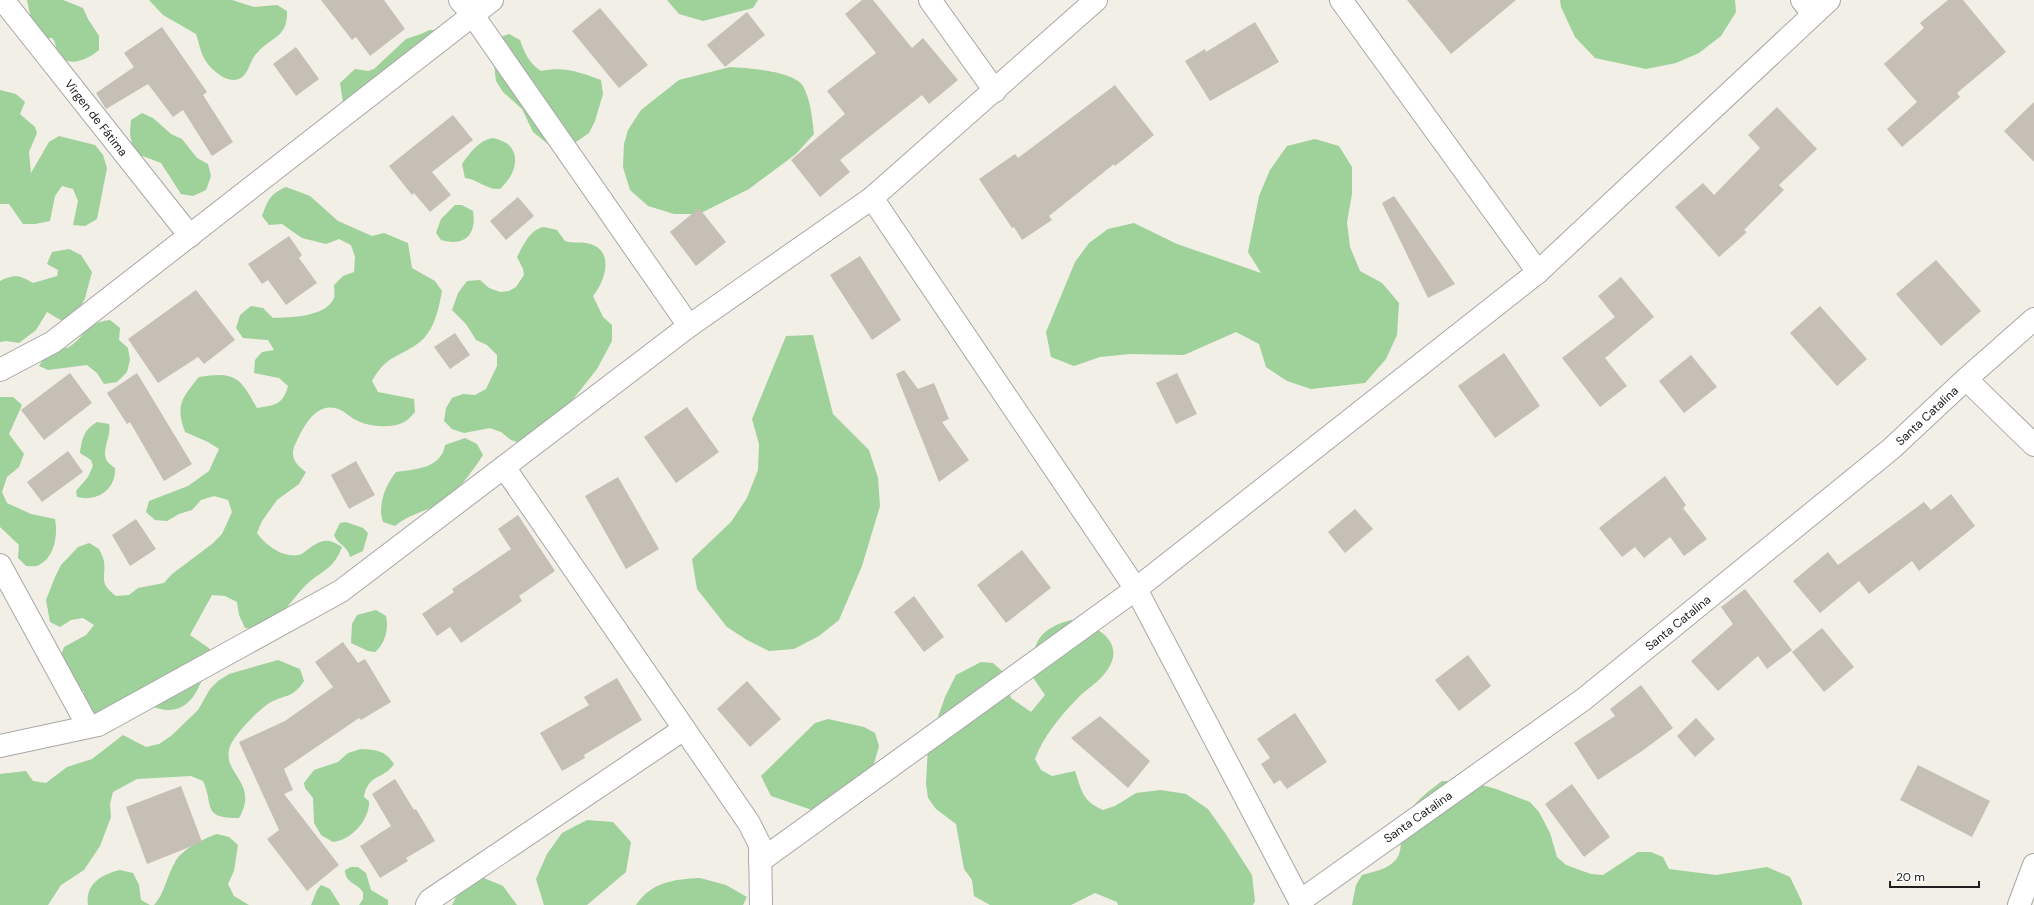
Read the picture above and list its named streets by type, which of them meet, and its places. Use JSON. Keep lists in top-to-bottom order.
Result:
{
  "streets": {
    "street": ["Virgen de Fátima", "Santa Catalina"]
  },
  "scale_bar": "20 m"
}
